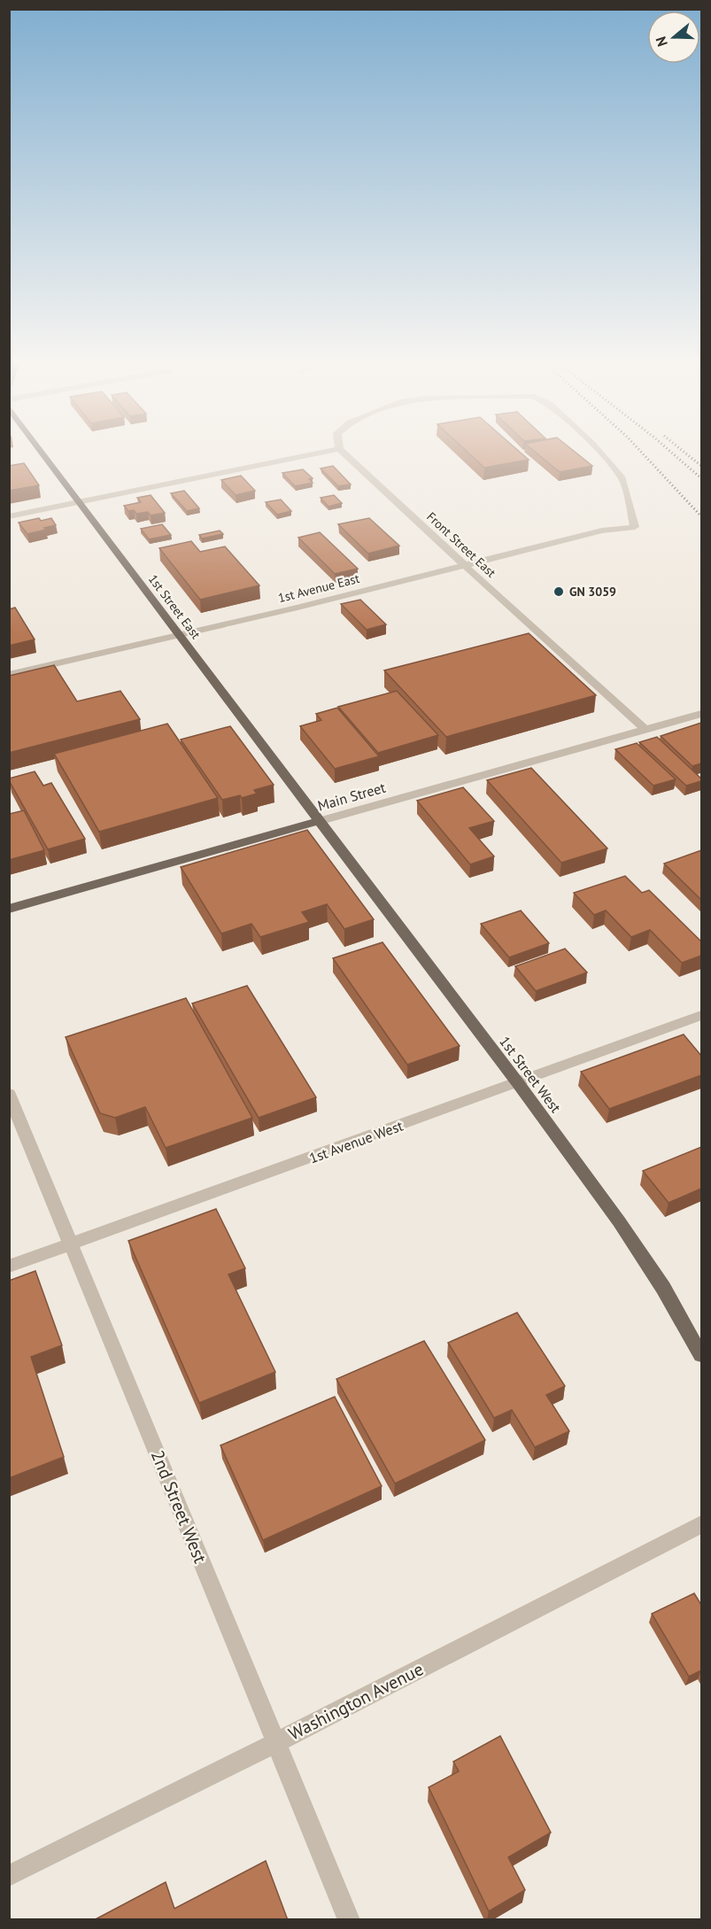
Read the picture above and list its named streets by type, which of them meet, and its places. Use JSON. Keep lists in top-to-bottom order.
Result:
{
  "streets": {
    "main road": ["1st Street East", "Main Street", "1st Street West"],
    "street": [
      "Front Street East",
      "1st Avenue East",
      "1st Avenue West",
      "2nd Street West",
      "Washington Avenue"
    ]
  },
  "crossings": [
    ["Front Street East", "1st Avenue East"],
    ["Front Street East", "Main Street"],
    ["1st Avenue East", "1st Street East"],
    ["1st Street East", "Main Street"],
    ["1st Street East", "1st Street West"],
    ["Main Street", "1st Street West"],
    ["1st Street West", "1st Avenue West"],
    ["1st Avenue West", "2nd Street West"],
    ["2nd Street West", "Washington Avenue"]
  ],
  "places": ["GN 3059"],
  "north": "left"
}
